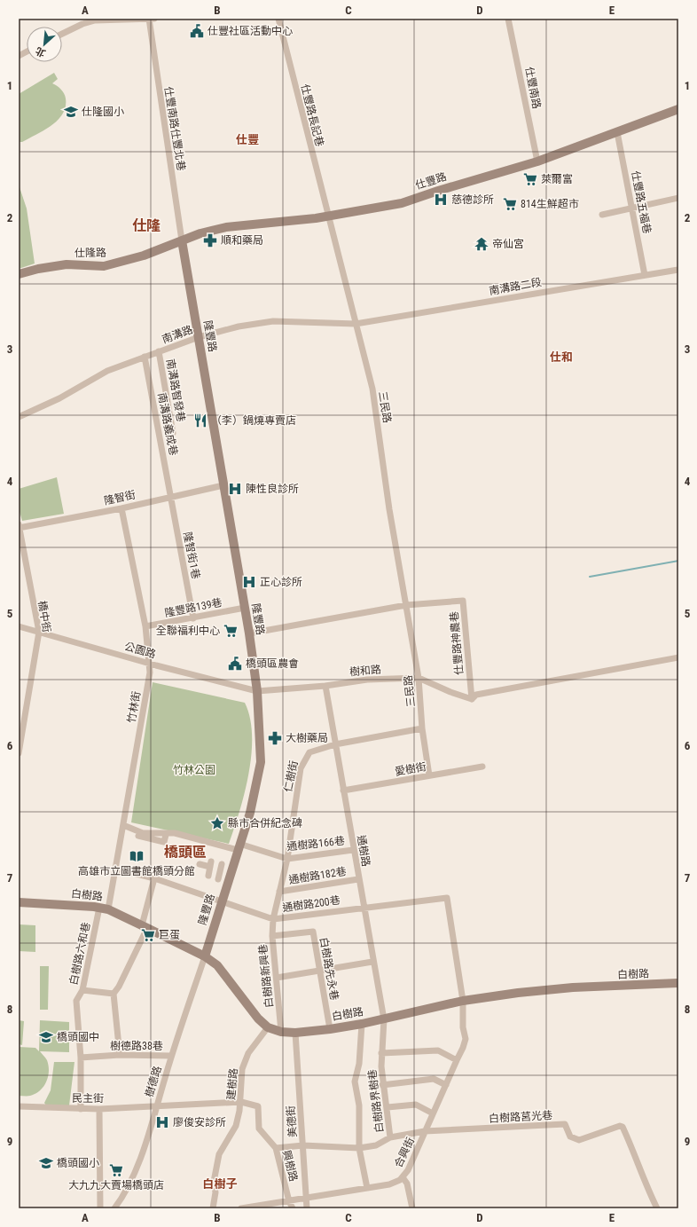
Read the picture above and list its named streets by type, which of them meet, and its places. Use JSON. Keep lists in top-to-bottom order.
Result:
{
  "streets": {
    "street": [
      "仕豐南路",
      "仕豐路長記巷",
      "仕豐南路仕豐北巷",
      "仕豐路",
      "仕豐路五福巷",
      "仕隆路",
      "南溝路二段",
      "南溝路",
      "隆豐路",
      "南溝路智發巷",
      "三民路",
      "南溝路義成巷",
      "隆智街",
      "隆智街1巷",
      "隆豐路139巷",
      "橋中街",
      "仕豐路神農巷",
      "公園路",
      "樹和路",
      "竹林街",
      "愛樹街",
      "仁樹街",
      "通樹路166巷",
      "通樹路",
      "通樹路182巷",
      "白樹路",
      "通樹路200巷",
      "白樹路六和巷",
      "白樹路先永巷",
      "白樹路新興巷",
      "樹德路38巷",
      "樹德路",
      "建樹路",
      "民主街",
      "白樹路界樹巷",
      "白樹路莒光巷",
      "美德街",
      "合興街",
      "興樹路"
    ]
  },
  "crossings": [
    ["仕豐南路", "仕豐路"],
    ["仕豐路長記巷", "仕豐路"],
    ["仕豐路長記巷", "三民路"],
    ["仕豐南路仕豐北巷", "仕豐路"],
    ["仕豐南路仕豐北巷", "仕隆路"],
    ["仕豐南路仕豐北巷", "隆豐路"],
    ["仕豐路", "仕豐路五福巷"],
    ["仕豐路", "仕隆路"],
    ["仕豐路", "隆豐路"],
    ["仕豐路", "三民路"],
    ["仕豐路五福巷", "南溝路二段"],
    ["仕隆路", "隆豐路"],
    ["南溝路二段", "南溝路"],
    ["南溝路二段", "三民路"],
    ["南溝路", "隆豐路"],
    ["南溝路", "南溝路智發巷"],
    ["南溝路", "三民路"],
    ["南溝路", "南溝路義成巷"],
    ["隆豐路", "隆智街"],
    ["隆豐路", "隆豐路139巷"],
    ["隆豐路", "公園路"],
    ["隆豐路", "樹和路"],
    ["隆豐路", "通樹路166巷"],
    ["隆豐路", "白樹路"],
    ["隆豐路", "通樹路200巷"],
    ["隆豐路", "樹德路"],
    ["三民路", "仕豐路神農巷"],
    ["三民路", "樹和路"],
    ["三民路", "愛樹街"],
    ["三民路", "仁樹街"],
    ["南溝路義成巷", "隆智街"],
    ["南溝路義成巷", "隆智街1巷"],
    ["隆智街", "隆智街1巷"],
    ["隆智街", "橋中街"],
    ["隆智街", "竹林街"],
    ["隆智街1巷", "隆豐路139巷"],
    ["隆豐路139巷", "竹林街"],
    ["橋中街", "公園路"],
    ["仕豐路神農巷", "樹和路"],
    ["公園路", "樹和路"],
    ["公園路", "竹林街"],
    ["樹和路", "通樹路"],
    ["竹林街", "白樹路"],
    ["竹林街", "通樹路200巷"],
    ["竹林街", "白樹路六和巷"],
    ["愛樹街", "通樹路"],
    ["仁樹街", "通樹路166巷"],
    ["仁樹街", "通樹路"],
    ["仁樹街", "通樹路182巷"],
    ["仁樹街", "通樹路200巷"],
    ["仁樹街", "白樹路新興巷"],
    ["通樹路166巷", "通樹路"],
    ["通樹路", "通樹路182巷"],
    ["通樹路", "白樹路"],
    ["通樹路", "通樹路200巷"],
    ["通樹路", "白樹路界樹巷"],
    ["白樹路", "通樹路200巷"],
    ["白樹路", "白樹路六和巷"],
    ["白樹路", "白樹路先永巷"],
    ["白樹路", "白樹路新興巷"],
    ["白樹路", "樹德路"],
    ["白樹路", "建樹路"],
    ["白樹路", "白樹路界樹巷"],
    ["白樹路", "美德街"],
    ["白樹路", "合興街"],
    ["通樹路200巷", "白樹路新興巷"],
    ["通樹路200巷", "合興街"],
    ["白樹路六和巷", "樹德路38巷"],
    ["白樹路六和巷", "民主街"],
    ["白樹路先永巷", "白樹路新興巷"],
    ["樹德路38巷", "樹德路"],
    ["樹德路", "民主街"],
    ["建樹路", "民主街"],
    ["建樹路", "興樹路"],
    ["民主街", "興樹路"],
    ["白樹路莒光巷", "合興街"],
    ["美德街", "合興街"],
    ["合興街", "興樹路"]
  ],
  "districts": [
    "仕豐",
    "仕隆",
    "仕和",
    "橋頭區",
    "白樹子"
  ],
  "parks": ["竹林公園"],
  "places": {
    "public building": ["仕豐社區活動中心", "橋頭區農會"],
    "school or university": ["仕隆國小", "橋頭國中", "橋頭國小"],
    "supermarket": [
      "萊爾富",
      "814生鮮超市",
      "全聯福利中心",
      "巨蛋",
      "大九九大賣場橋頭店"
    ],
    "hospital": [
      "慈德診所",
      "陳性良診所",
      "正心診所",
      "廖俊安診所"
    ],
    "pharmacy": ["順和藥局", "大樹藥局"],
    "temple": ["帝仙宮"],
    "restaurant": ["（李）鍋燒專賣店"],
    "place": ["縣市合併紀念碑"],
    "library": ["高雄市立圖書館橋頭分館"]
  },
  "north": "bottom left",
  "grid": {
    "columns": [
      "A",
      "B",
      "C",
      "D",
      "E"
    ],
    "rows": [
      "1",
      "2",
      "3",
      "4",
      "5",
      "6",
      "7",
      "8",
      "9"
    ]
  }
}
